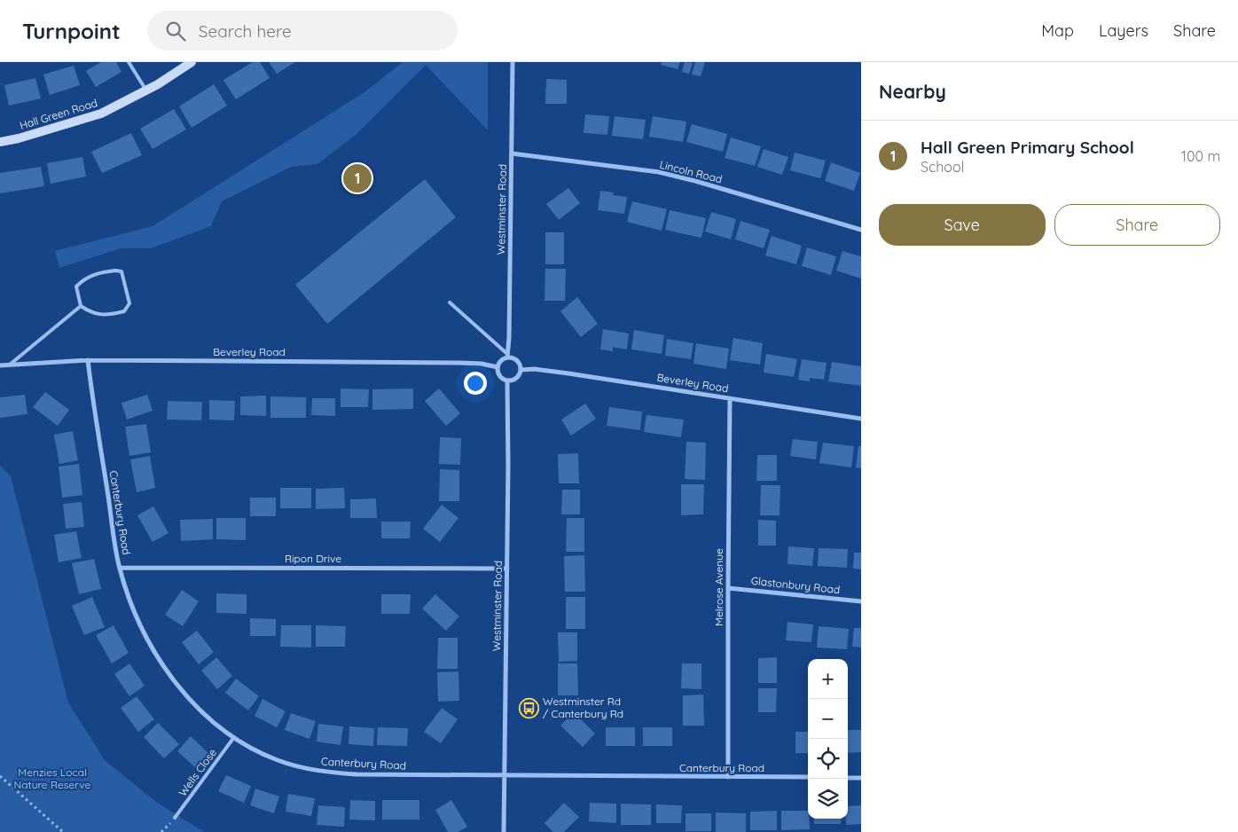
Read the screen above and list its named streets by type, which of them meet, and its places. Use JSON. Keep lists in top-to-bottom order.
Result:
{
  "streets": {
    "street": [
      "Hall Green Road",
      "Lincoln Road",
      "Westminster Road",
      "Beverley Road",
      "Canterbury Road",
      "Ripon Drive",
      "Glastonbury Road",
      "Melrose Avenue"
    ],
    "lane": ["Wells Close"]
  },
  "crossings": [
    ["Lincoln Road", "Westminster Road"],
    ["Westminster Road", "Beverley Road"],
    ["Westminster Road", "Canterbury Road"],
    ["Westminster Road", "Ripon Drive"],
    ["Beverley Road", "Canterbury Road"],
    ["Beverley Road", "Melrose Avenue"],
    ["Canterbury Road", "Ripon Drive"],
    ["Canterbury Road", "Melrose Avenue"],
    ["Canterbury Road", "Wells Close"],
    ["Glastonbury Road", "Melrose Avenue"]
  ],
  "parks": ["Menzies Local Nature Reserve"],
  "places": {
    "bus stop": ["Westminster Rd / Canterbury Rd"]
  },
  "page": {
    "header": "Turnpoint",
    "search": "Search here",
    "nav": ["Map", "Layers", "Share"],
    "heading": "Nearby",
    "list": [
      {
        "mark": "1",
        "name": "Hall Green Primary School",
        "note": "School",
        "value": "100 m"
      }
    ],
    "pins": "1",
    "buttons": ["Save", "Share"],
    "map_buttons": ["+", "−"]
  }
}
